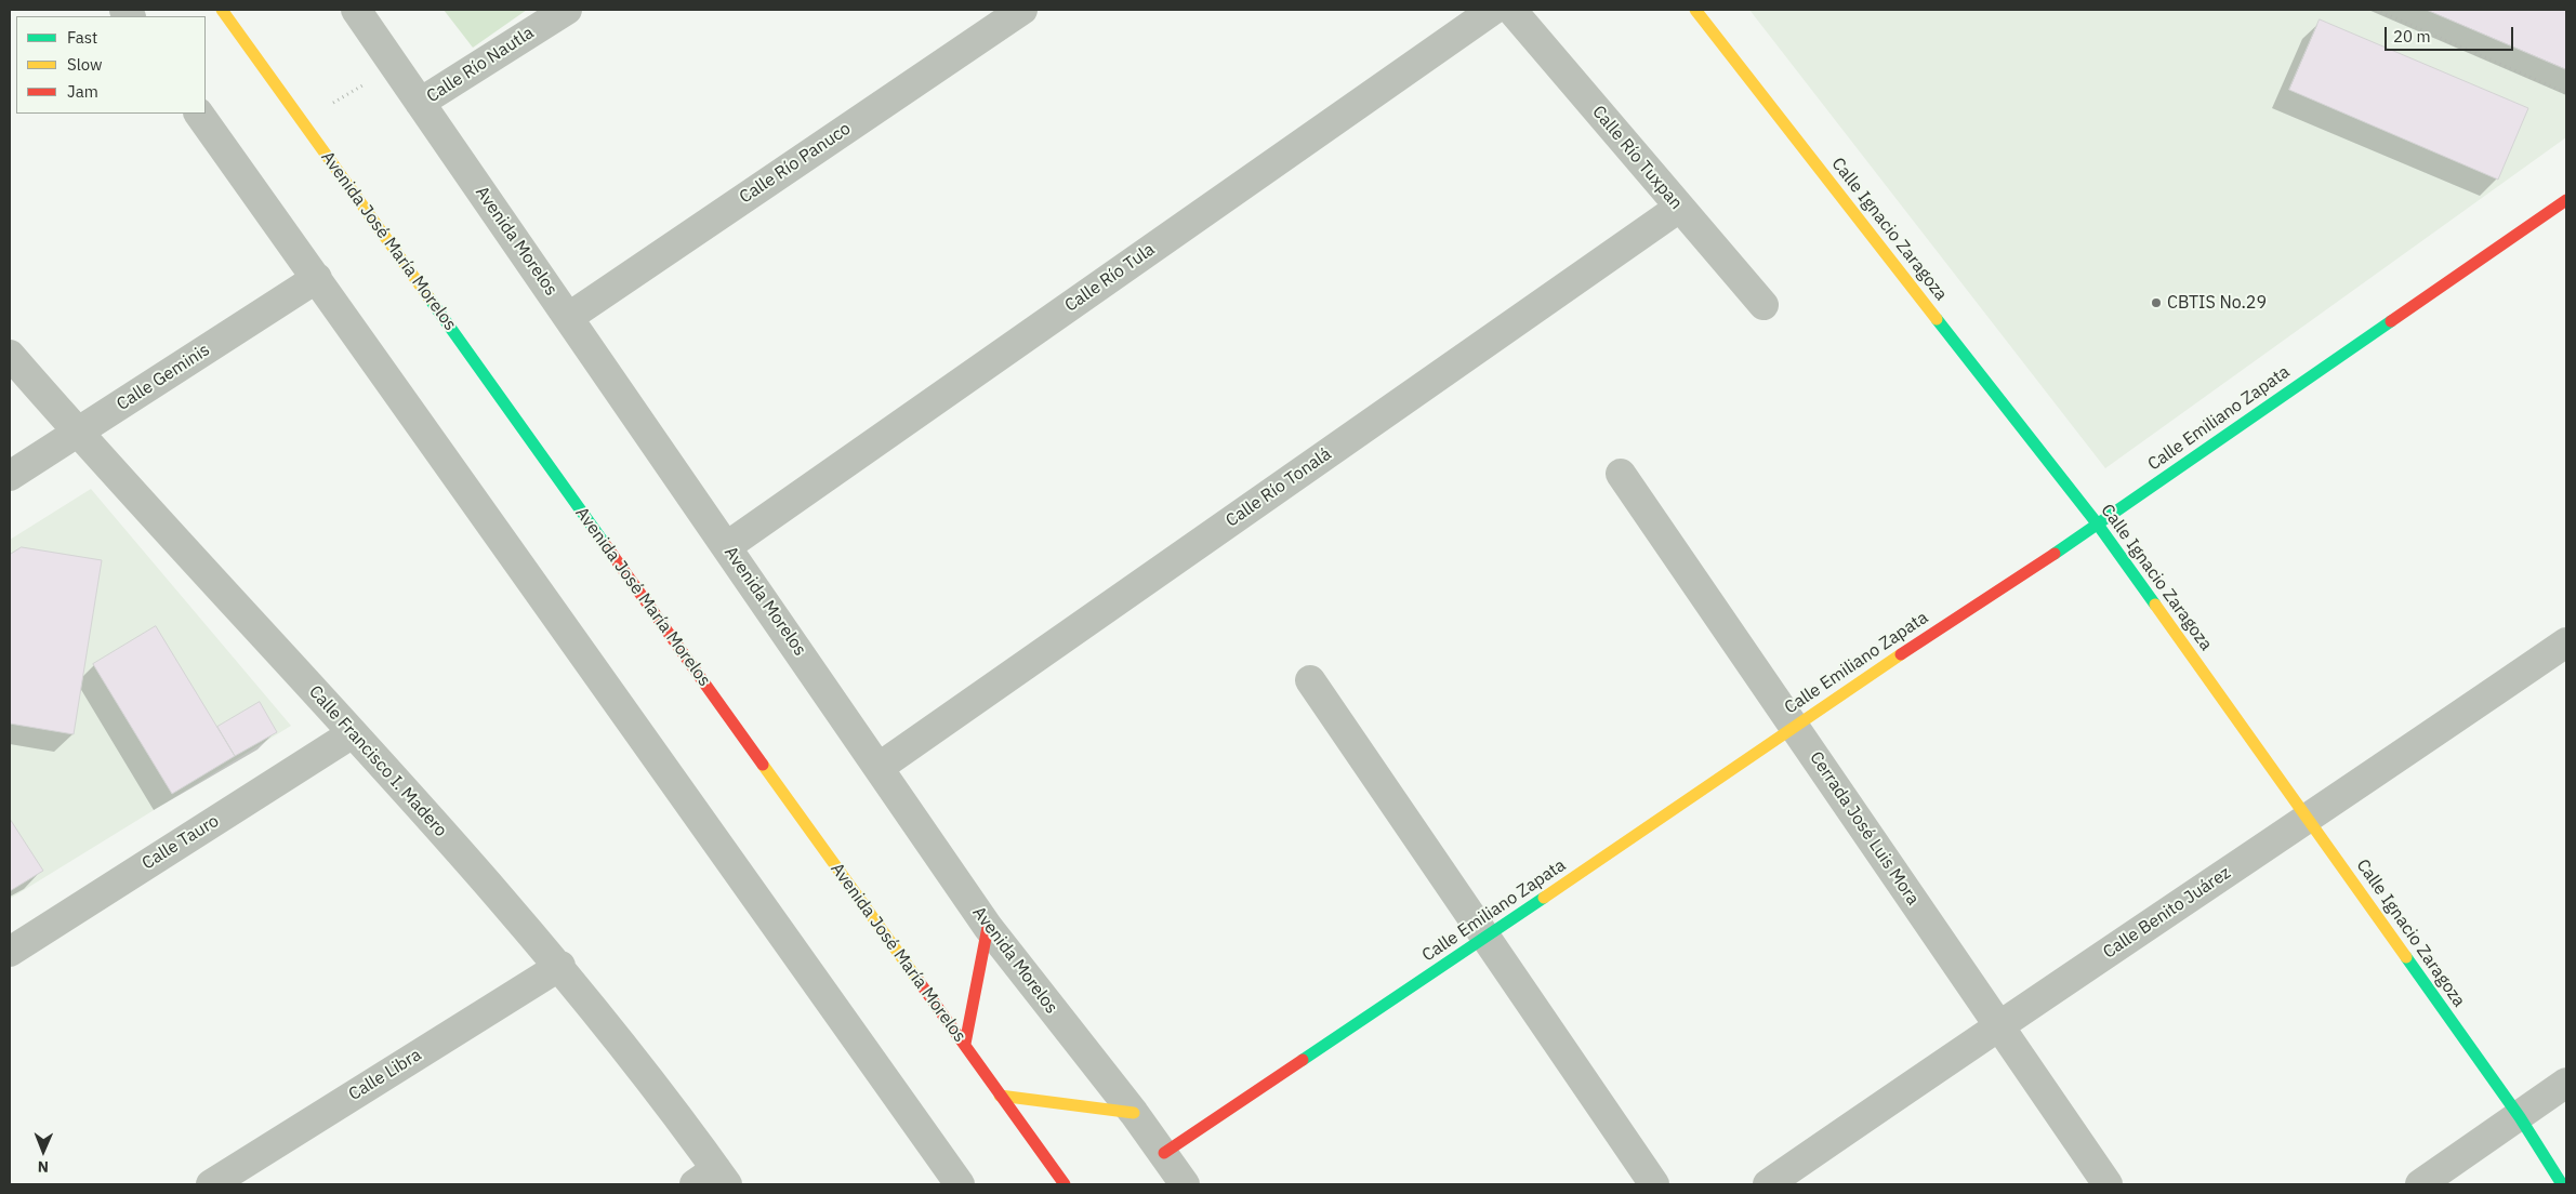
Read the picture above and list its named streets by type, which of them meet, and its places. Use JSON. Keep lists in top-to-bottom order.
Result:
{
  "streets": {
    "street": [
      "Calle Río Nautla",
      "Calle Río Tuxpan",
      "Calle Río Panuco",
      "Calle Ignacio Zaragoza",
      "Avenida José María Morelos",
      "Avenida Morelos",
      "Calle Río Tula",
      "Calle Geminis",
      "Calle Emiliano Zapata",
      "Calle Río Tonalá",
      "Calle Francisco I. Madero",
      "Cerrada José Luis Mora",
      "Calle Tauro",
      "Calle Benito Juárez",
      "Calle Libra"
    ]
  },
  "crossings": [
    ["Calle Río Nautla", "Avenida Morelos"],
    ["Calle Río Tuxpan", "Calle Río Tonalá"],
    ["Calle Río Panuco", "Avenida Morelos"],
    ["Calle Ignacio Zaragoza", "Calle Emiliano Zapata"],
    ["Calle Ignacio Zaragoza", "Calle Benito Juárez"],
    ["Avenida Morelos", "Calle Río Tula"],
    ["Avenida Morelos", "Calle Emiliano Zapata"],
    ["Avenida Morelos", "Calle Río Tonalá"],
    ["Calle Geminis", "Calle Francisco I. Madero"],
    ["Calle Emiliano Zapata", "Cerrada José Luis Mora"],
    ["Calle Francisco I. Madero", "Calle Tauro"],
    ["Calle Francisco I. Madero", "Calle Libra"],
    ["Cerrada José Luis Mora", "Calle Benito Juárez"]
  ],
  "places": ["CBTIS No.29"],
  "legend": ["Fast", "Slow", "Jam"],
  "scale_bar": "20 m",
  "north": "bottom"
}
